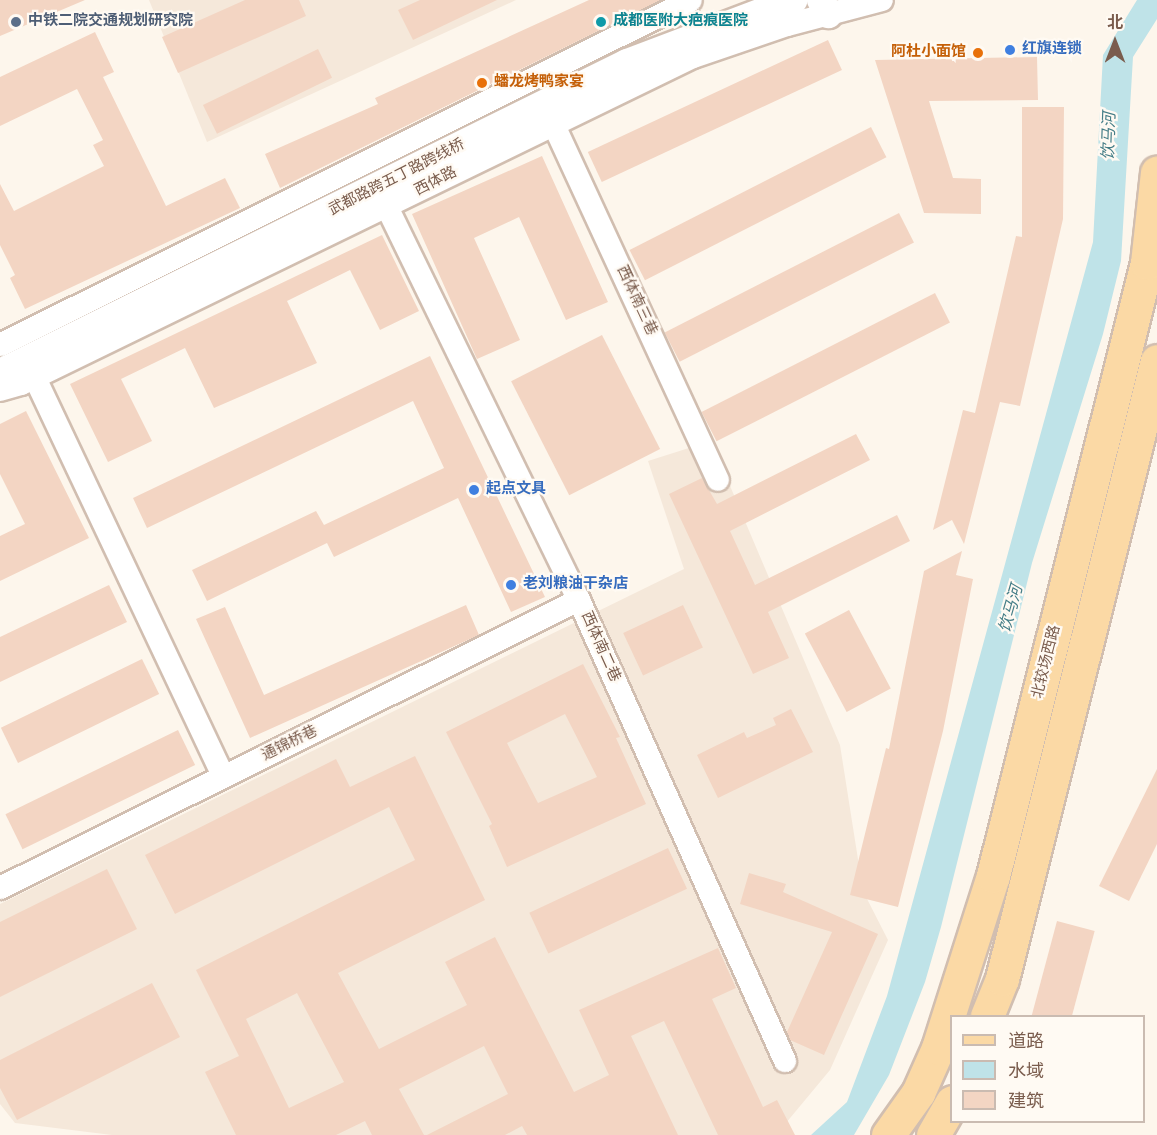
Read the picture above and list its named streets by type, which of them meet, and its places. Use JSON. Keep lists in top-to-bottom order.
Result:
{
  "streets": {
    "main road": ["北较场西路"],
    "street": [
      "武都路跨五丁路跨线桥",
      "西体路",
      "西体南三巷",
      "西体南二巷",
      "通锦桥巷"
    ]
  },
  "crossings": [
    ["武都路跨五丁路跨线桥", "西体路"],
    ["西体路", "西体南三巷"],
    ["西体路", "西体南二巷"],
    ["西体南二巷", "通锦桥巷"]
  ],
  "water": ["饮马河"],
  "places": [
    "中铁二院交通规划研究院",
    "成都医附大疤痕医院",
    "红旗连锁",
    "阿杜小面馆",
    "蟠龙烤鸭家宴",
    "起点文具",
    "老刘粮油干杂店"
  ],
  "legend": ["道路", "水域", "建筑"],
  "north": "top"
}
